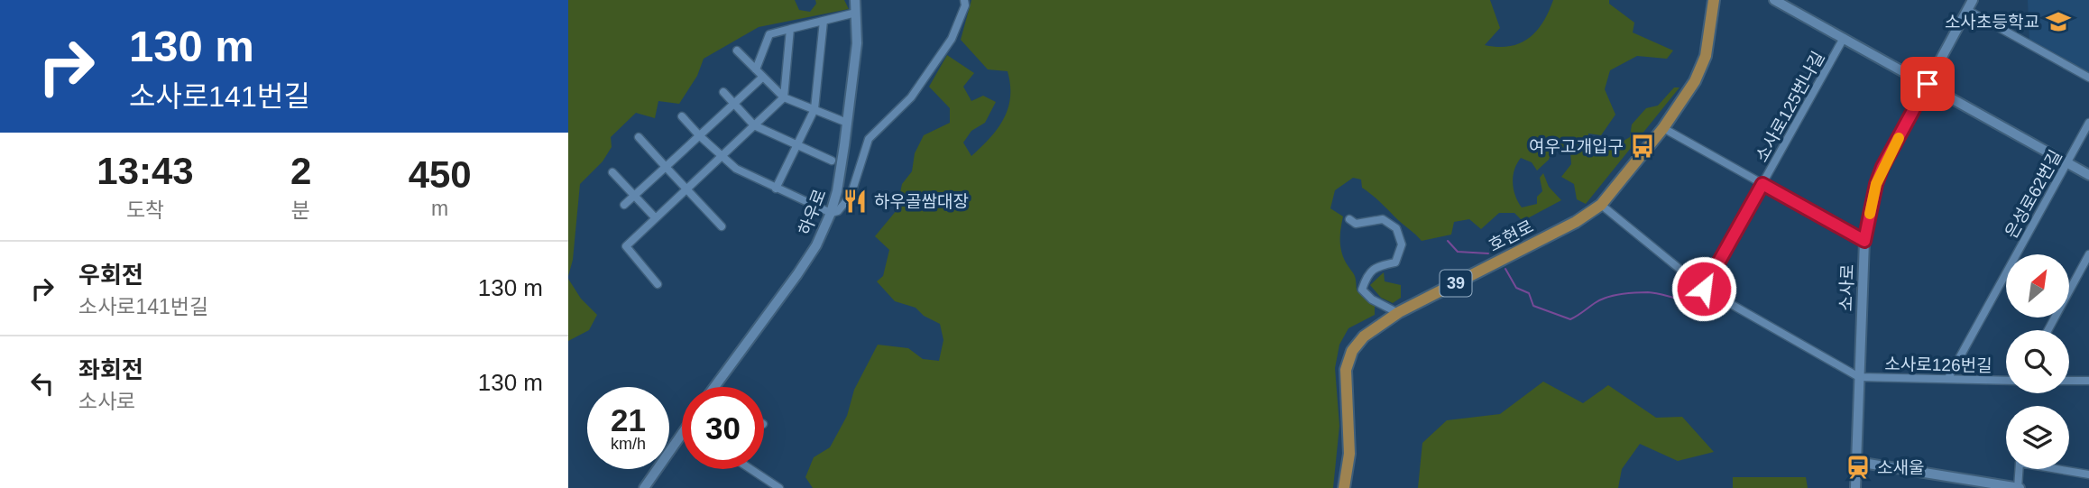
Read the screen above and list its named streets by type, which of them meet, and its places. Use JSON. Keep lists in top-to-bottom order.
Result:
{
  "streets": {
    "main road": ["호현로", "39"],
    "street": [
      "소사로125번나길",
      "은성로62번길",
      "하우로",
      "소사로",
      "소사로126번길"
    ]
  },
  "crossings": [
    ["은성로62번길", "소사로126번길"],
    ["소사로", "소사로126번길"]
  ],
  "places": {
    "school or university": ["소사초등학교"],
    "bus stop": ["여우고개입구"],
    "restaurant": ["하우골쌈대장"],
    "station": ["소새울"]
  },
  "north": "top right",
  "page": {
    "turn": ["130 m", "소사로141번길"],
    "eta": [
      "13:43",
      "도착",
      "2",
      "분",
      "450",
      "m"
    ],
    "list": [
      {
        "name": "우회전",
        "note": "소사로141번길",
        "value": "130 m"
      },
      {
        "name": "좌회전",
        "note": "소사로",
        "value": "130 m"
      }
    ],
    "speed": "21 km/h",
    "limit": "30"
  }
}
